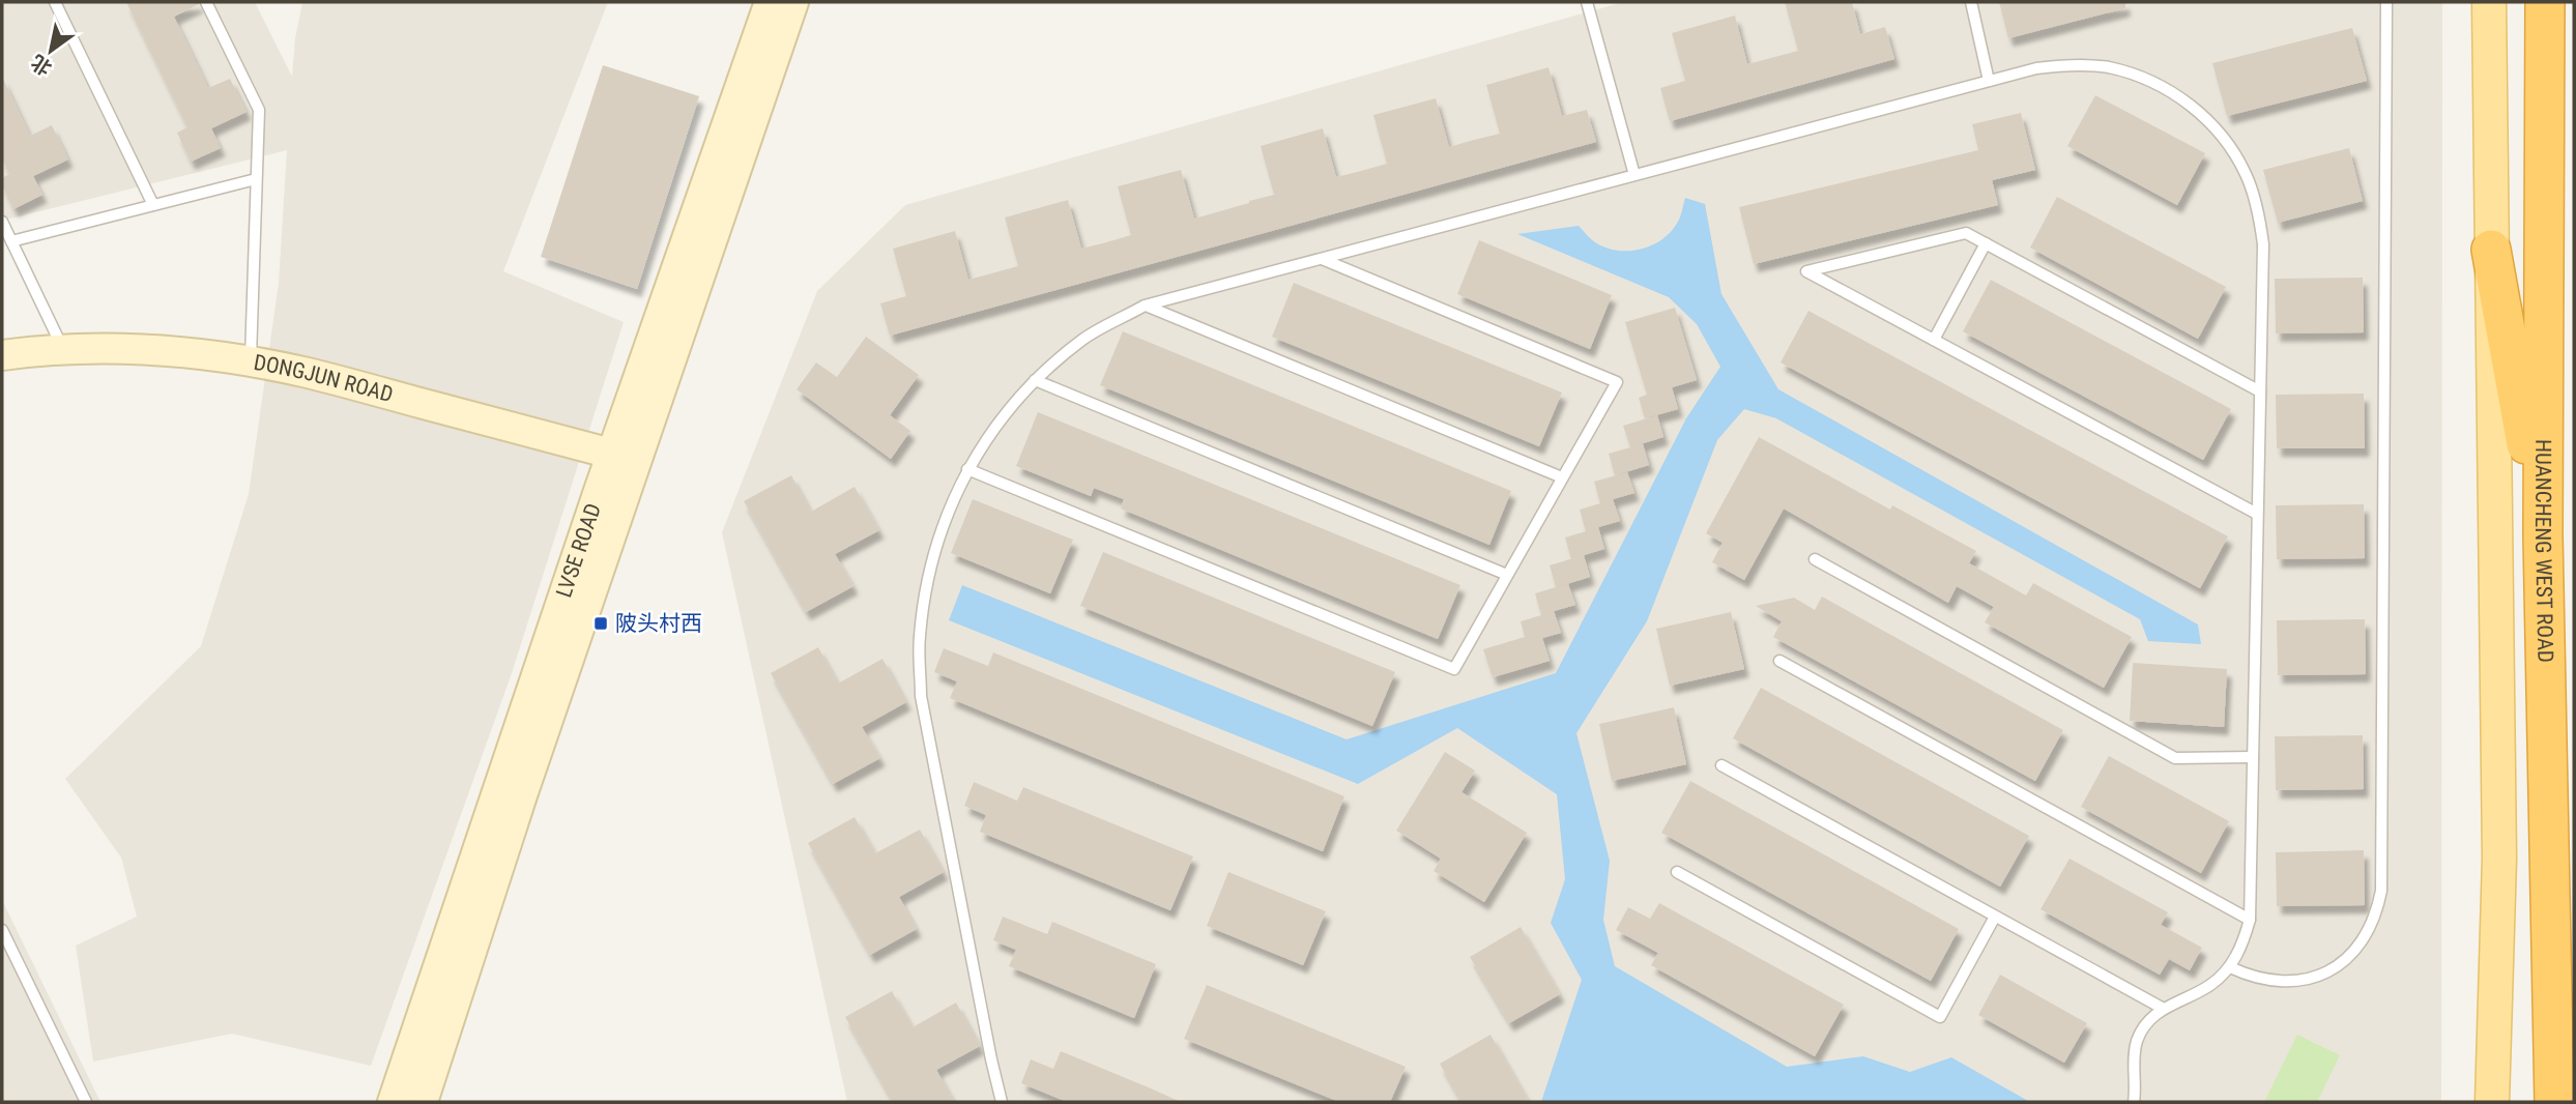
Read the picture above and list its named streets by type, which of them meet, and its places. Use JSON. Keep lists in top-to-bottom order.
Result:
{
  "streets": {
    "highway": ["HUANCHENG WEST ROAD"],
    "main road": ["DONGJUN ROAD", "LVSE ROAD"]
  },
  "crossings": [
    ["DONGJUN ROAD", "LVSE ROAD"]
  ],
  "places": {
    "transit": ["陂头村西"]
  },
  "north": "bottom left"
}
